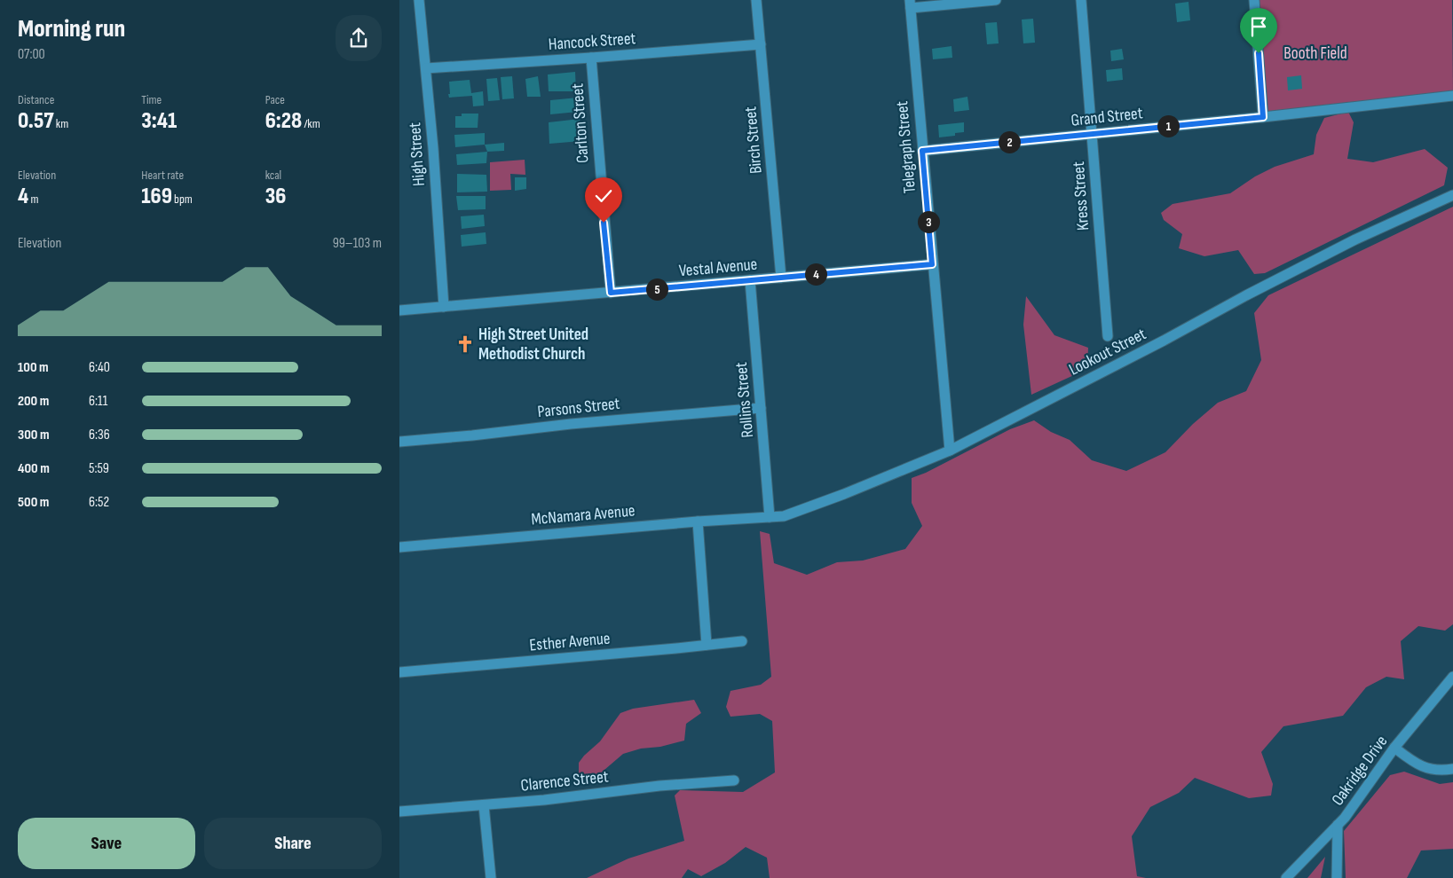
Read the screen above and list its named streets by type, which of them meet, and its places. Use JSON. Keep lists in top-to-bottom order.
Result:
{
  "streets": {
    "street": [
      "Hancock Street",
      "Grand Street",
      "Carlton Street",
      "Birch Street",
      "Telegraph Street",
      "High Street",
      "Kress Street",
      "Vestal Avenue",
      "Lookout Street",
      "Rollins Street",
      "Parsons Street",
      "McNamara Avenue",
      "Esther Avenue",
      "Oakridge Drive",
      "Clarence Street"
    ]
  },
  "crossings": [
    ["Hancock Street", "Carlton Street"],
    ["Hancock Street", "Birch Street"],
    ["Hancock Street", "High Street"],
    ["Grand Street", "Telegraph Street"],
    ["Grand Street", "Kress Street"],
    ["Carlton Street", "Vestal Avenue"],
    ["Birch Street", "Vestal Avenue"],
    ["Telegraph Street", "Vestal Avenue"],
    ["Telegraph Street", "Lookout Street"],
    ["High Street", "Vestal Avenue"],
    ["Vestal Avenue", "Rollins Street"],
    ["Lookout Street", "Rollins Street"],
    ["Lookout Street", "McNamara Avenue"],
    ["Rollins Street", "Parsons Street"],
    ["Rollins Street", "McNamara Avenue"]
  ],
  "parks": ["Booth Field"],
  "places": {
    "church": ["High Street United Methodist Church"]
  },
  "page": {
    "heading": ["Morning run", "07:00"],
    "stats": [
      ["Distance", "0.57 km"],
      ["Time", "3:41"],
      ["Pace", "6:28 /km"],
      ["Elevation", "4 m"],
      ["Heart rate", "169 bpm"],
      ["kcal", "36"]
    ],
    "pins": [
      "1",
      "2",
      "3",
      "4",
      "5"
    ],
    "chart": ["Elevation", "99–103 m"],
    "list": [
      {
        "name": "100 m",
        "note": "6:40"
      },
      {
        "name": "200 m",
        "note": "6:11"
      },
      {
        "name": "300 m",
        "note": "6:36"
      },
      {
        "name": "400 m",
        "note": "5:59"
      },
      {
        "name": "500 m",
        "note": "6:52"
      }
    ],
    "buttons": ["Save", "Share"]
  }
}
